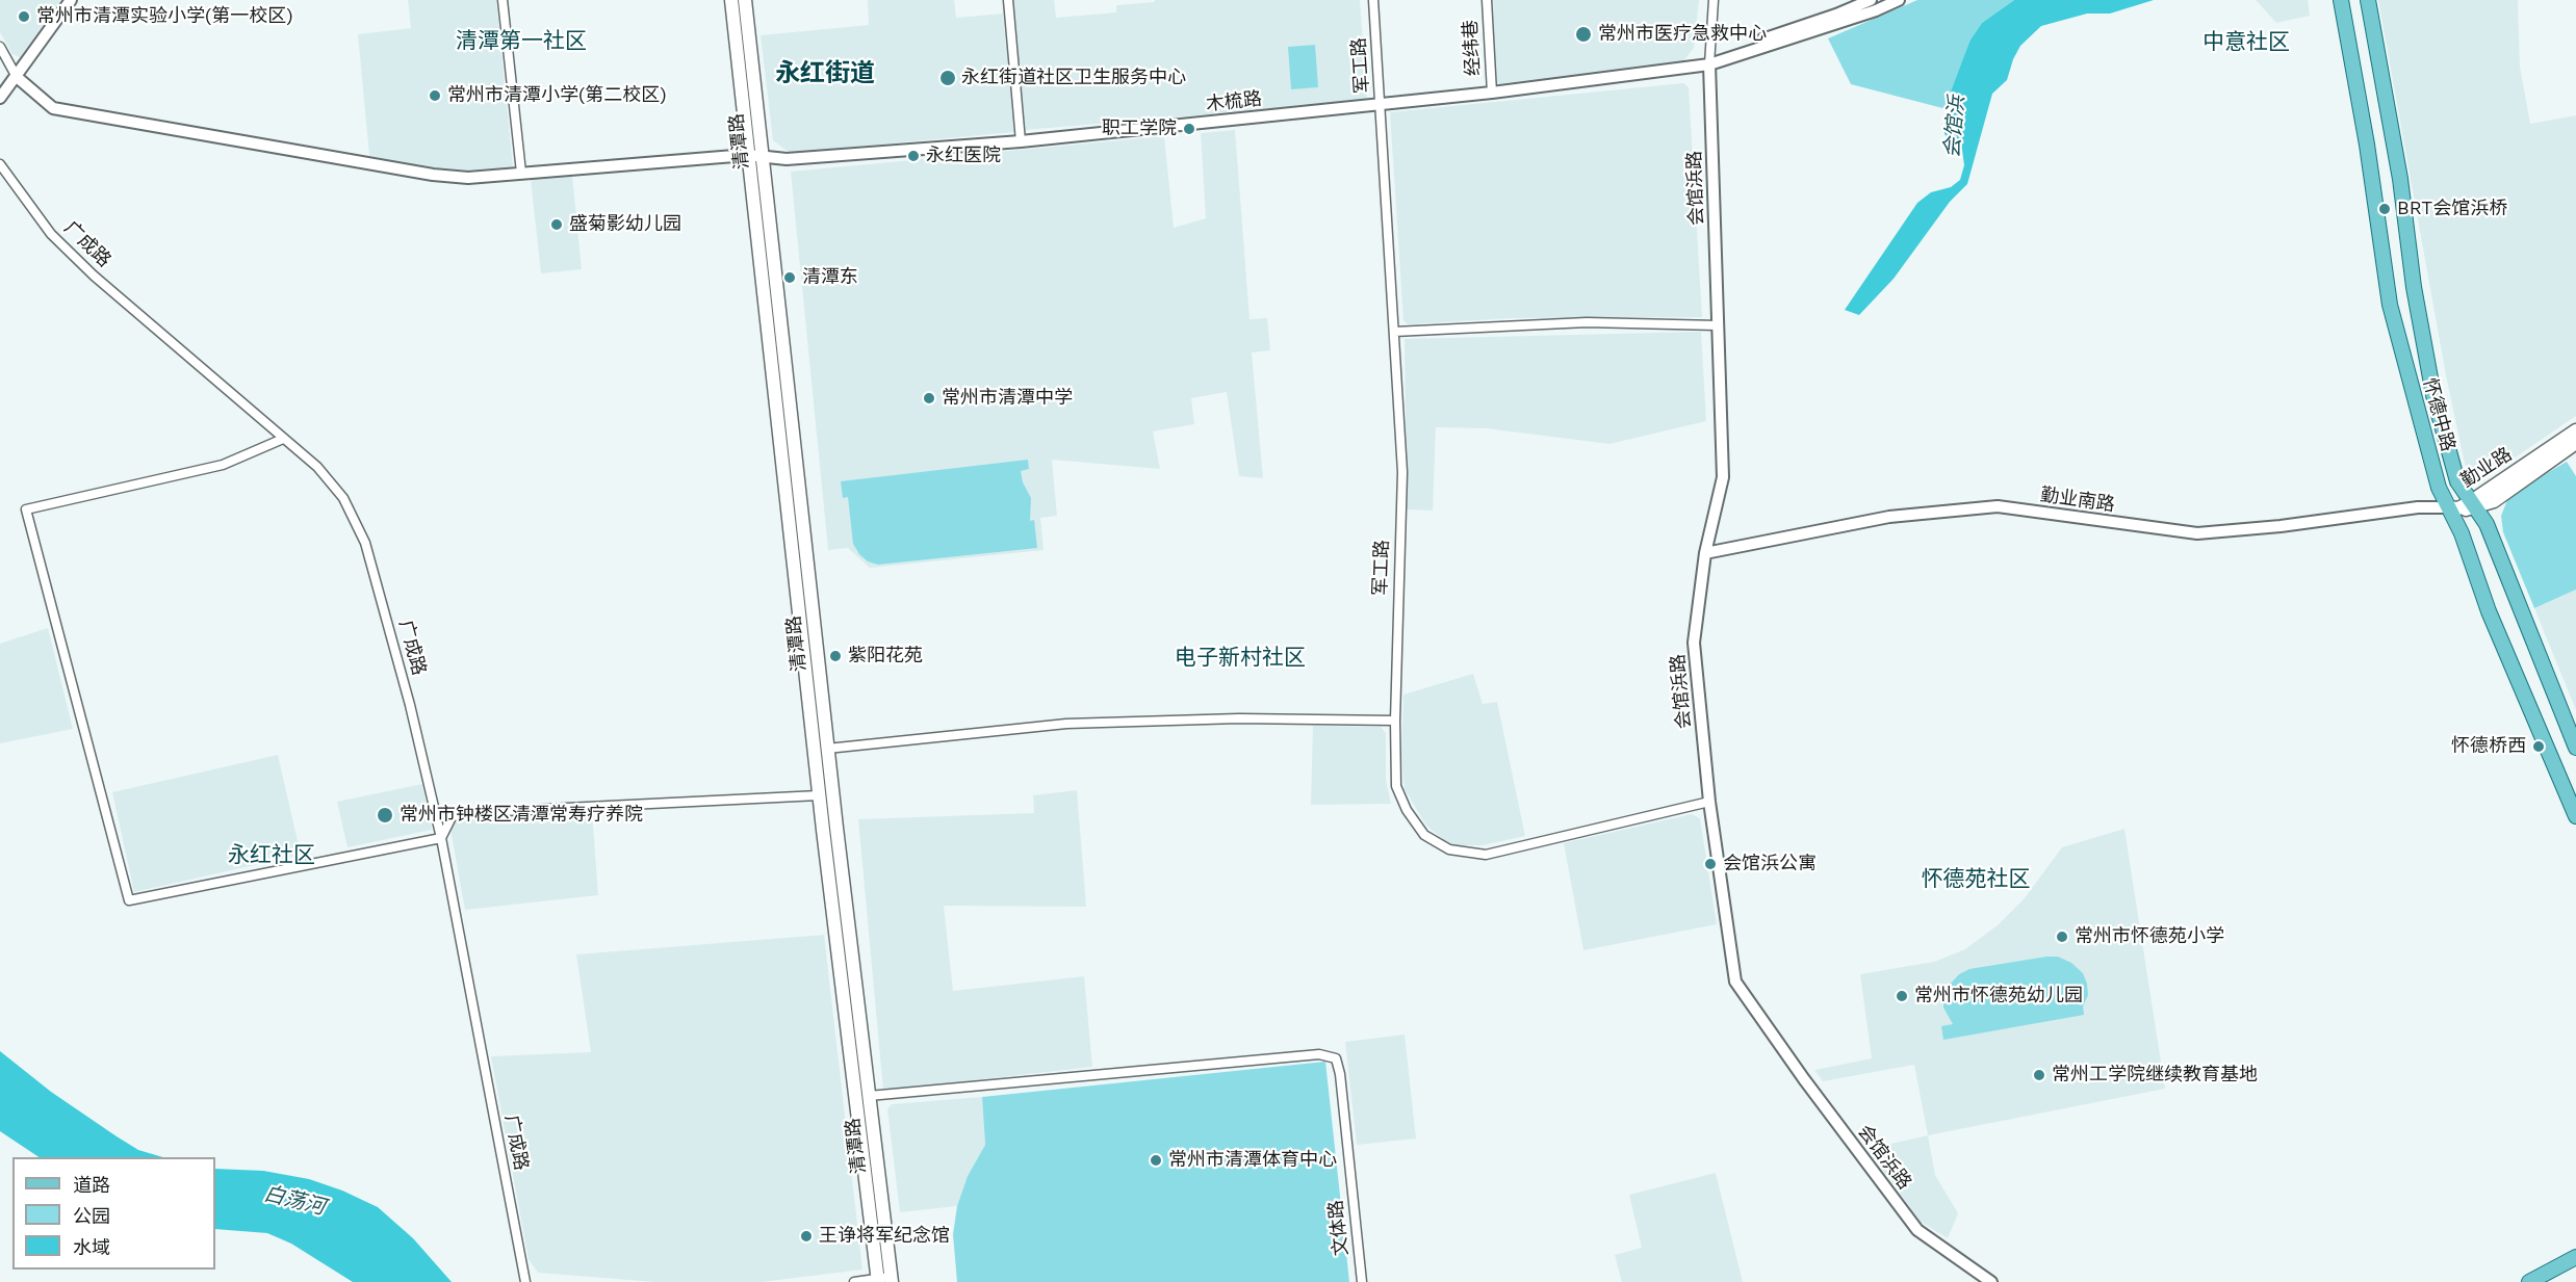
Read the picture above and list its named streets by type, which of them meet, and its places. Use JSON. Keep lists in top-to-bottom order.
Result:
{
  "streets": {
    "main road": ["清潭路", "怀德中路", "勤业路"],
    "street": [
      "经纬巷",
      "军工路",
      "木梳路",
      "会馆浜路",
      "广成路",
      "勤业南路",
      "文体路"
    ]
  },
  "crossings": [
    ["经纬巷", "木梳路"],
    ["军工路", "木梳路"],
    ["军工路", "会馆浜路"],
    ["木梳路", "清潭路"],
    ["木梳路", "会馆浜路"],
    ["清潭路", "文体路"],
    ["会馆浜路", "勤业南路"],
    ["怀德中路", "勤业路"],
    ["怀德中路", "勤业南路"],
    ["勤业路", "勤业南路"]
  ],
  "districts": [
    "清潭第一社区",
    "中意社区",
    "永红街道",
    "电子新村社区",
    "永红社区",
    "怀德苑社区"
  ],
  "water": ["会馆浜", "白荡河"],
  "places": [
    "常州市清潭实验小学(第一校区)",
    "常州市医疗急救中心",
    "永红街道社区卫生服务中心",
    "常州市清潭小学(第二校区)",
    "职工学院",
    "永红医院",
    "BRT会馆浜桥",
    "盛菊影幼儿园",
    "清潭东",
    "常州市清潭中学",
    "紫阳花苑",
    "怀德桥西",
    "常州市钟楼区清潭常寿疗养院",
    "会馆浜公寓",
    "常州市怀德苑小学",
    "常州市怀德苑幼儿园",
    "常州工学院继续教育基地",
    "常州市清潭体育中心",
    "王诤将军纪念馆"
  ],
  "legend": ["道路", "公园", "水域"]
}
